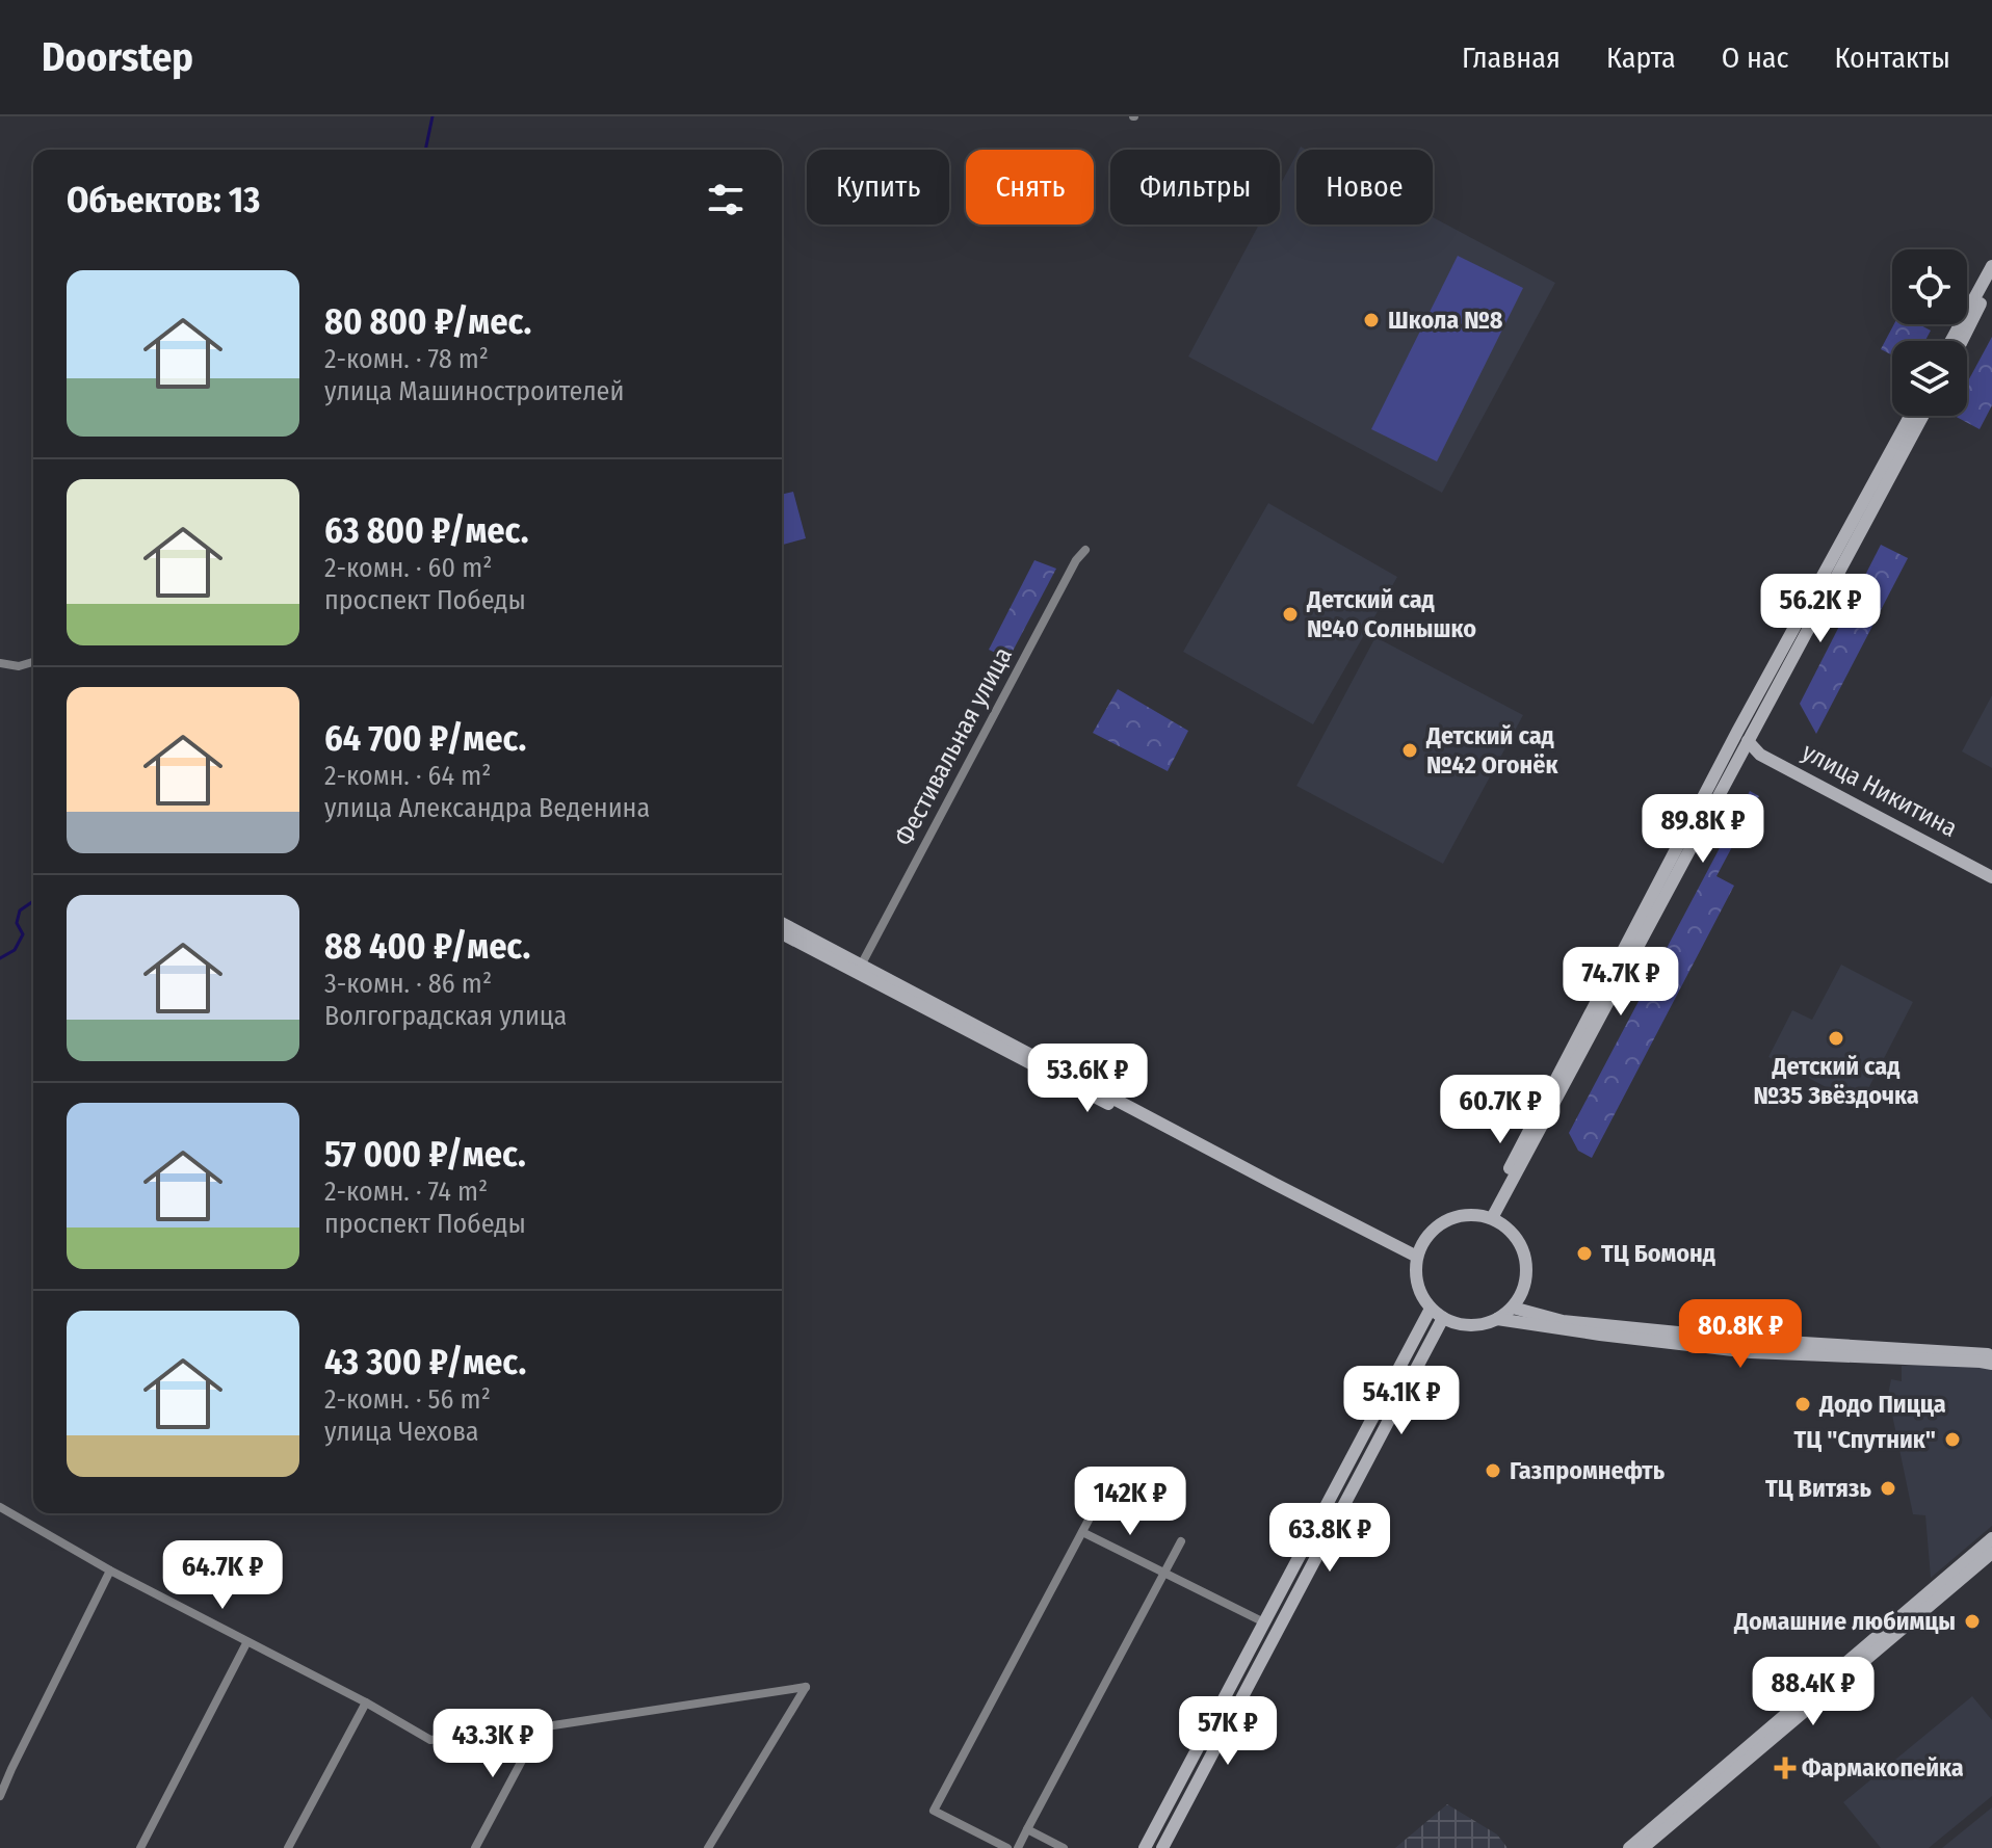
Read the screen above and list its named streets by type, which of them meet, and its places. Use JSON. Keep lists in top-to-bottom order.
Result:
{
  "streets": {
    "main road": ["улица Никитина"],
    "street": ["Фестивальная улица"]
  },
  "places": {
    "other": [
      "Школа №8",
      "Детский сад №40 Солнышко",
      "Детский сад №42 Огонёк",
      "Детский сад №35 Звёздочка",
      "ТЦ Бомонд",
      "Додо Пицца",
      "ТЦ \"Спутник\"",
      "Газпромнефть",
      "ТЦ Витязь",
      "Домашние любимцы"
    ],
    "health": ["Фармакопейка"]
  },
  "page": {
    "header": "Doorstep",
    "nav": [
      "Главная",
      "Карта",
      "О нас",
      "Контакты"
    ],
    "chip": [
      "Купить",
      "Снять",
      "Фильтры",
      "Новое"
    ],
    "heading": "Объектов: 13",
    "list": [
      {
        "name": "80 800 ₽/мес.",
        "note": "2-комн. · 78 m² · улица Машиностроителей"
      },
      {
        "name": "63 800 ₽/мес.",
        "note": "2-комн. · 60 m² · проспект Победы"
      },
      {
        "name": "64 700 ₽/мес.",
        "note": "2-комн. · 64 m² · улица Александра Веденина"
      },
      {
        "name": "88 400 ₽/мес.",
        "note": "3-комн. · 86 m² · Волгоградская улица"
      },
      {
        "name": "57 000 ₽/мес.",
        "note": "2-комн. · 74 m² · проспект Победы"
      },
      {
        "name": "43 300 ₽/мес.",
        "note": "2-комн. · 56 m² · улица Чехова"
      }
    ],
    "price": [
      "56.2K ₽",
      "89.8K ₽",
      "74.7K ₽",
      "53.6K ₽",
      "60.7K ₽",
      "80.8K ₽",
      "54.1K ₽",
      "142K ₽",
      "63.8K ₽",
      "64.7K ₽",
      "88.4K ₽",
      "57K ₽",
      "43.3K ₽"
    ]
  }
}
